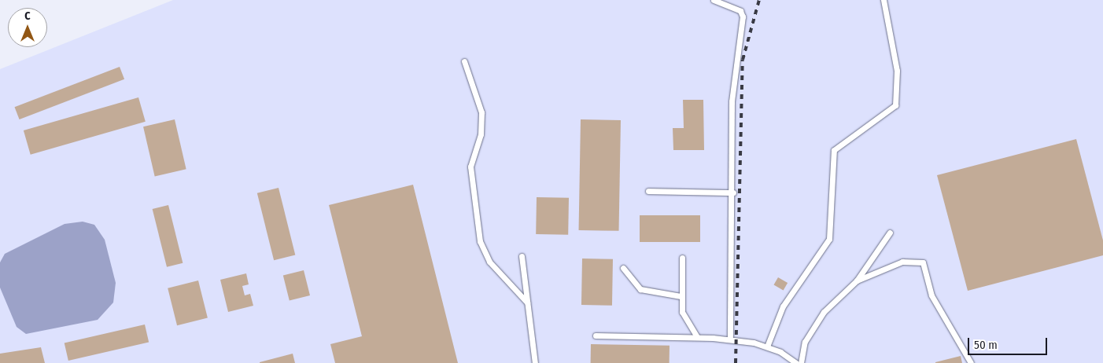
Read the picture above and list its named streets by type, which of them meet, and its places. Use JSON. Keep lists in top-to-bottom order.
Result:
{
  "scale_bar": "50 m",
  "north": "top"
}
